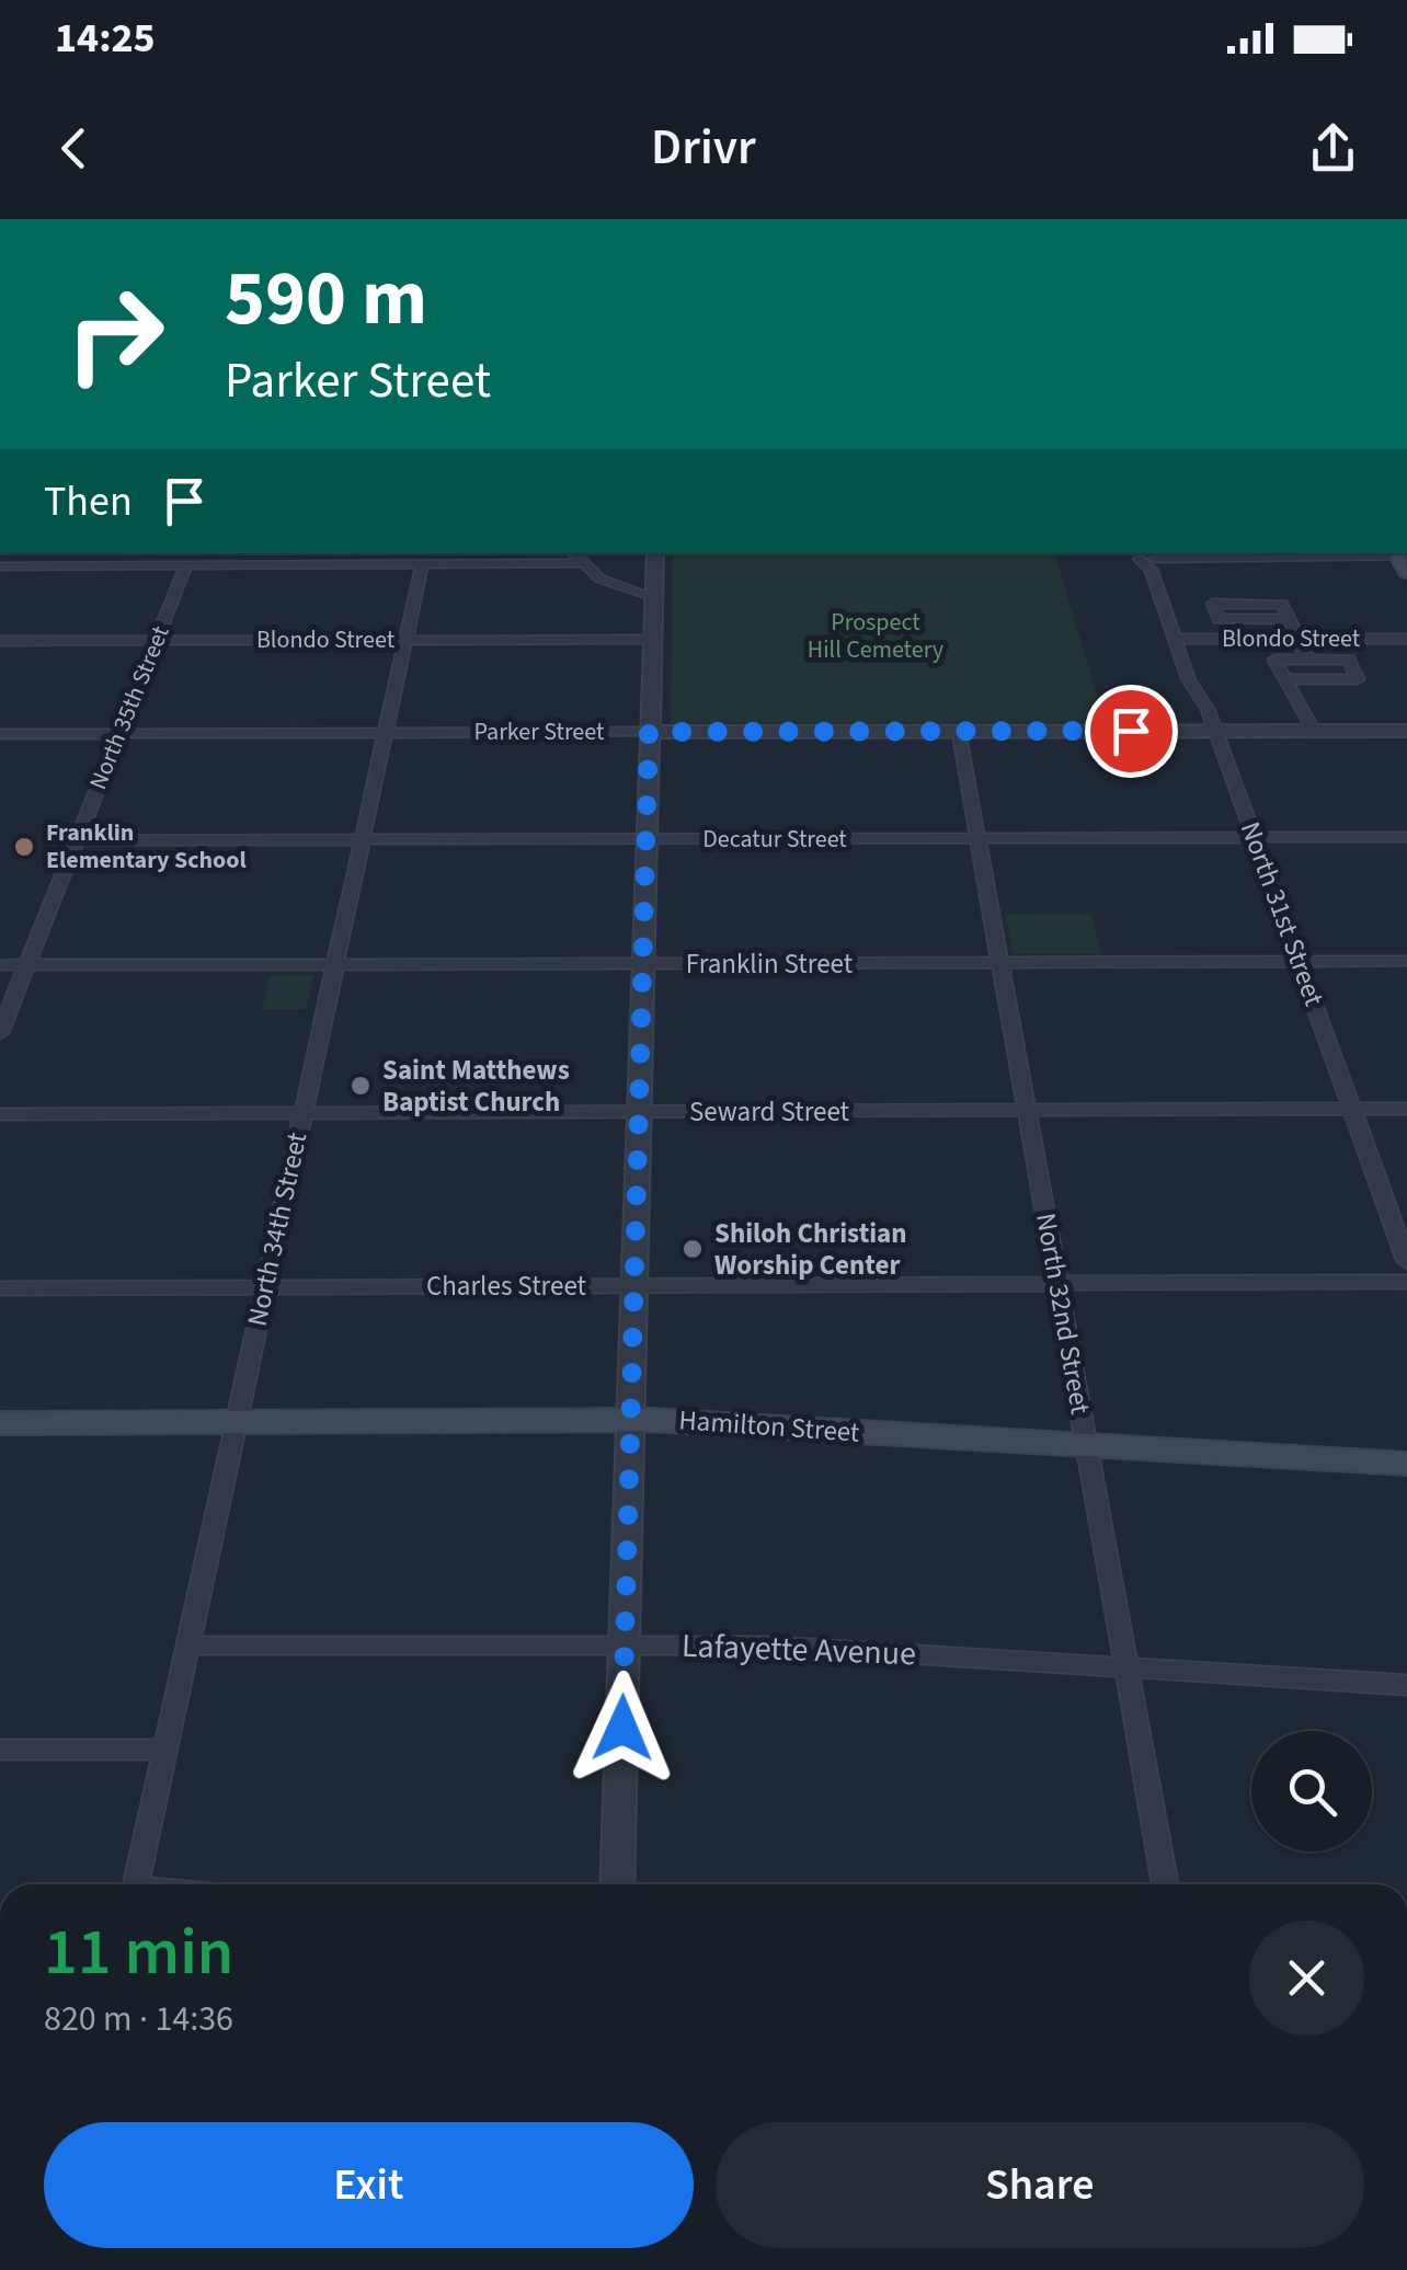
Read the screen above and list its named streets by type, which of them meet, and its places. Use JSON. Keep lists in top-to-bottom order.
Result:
{
  "streets": {
    "main road": ["Hamilton Street"],
    "street": [
      "Blondo Street",
      "North 35th Street",
      "Parker Street",
      "Decatur Street",
      "North 31st Street",
      "Franklin Street",
      "Seward Street",
      "North 34th Street",
      "Charles Street",
      "North 32nd Street",
      "Lafayette Avenue"
    ]
  },
  "crossings": [
    ["Blondo Street", "North 35th Street"],
    ["Blondo Street", "North 31st Street"],
    ["Blondo Street", "North 34th Street"],
    ["North 35th Street", "Parker Street"],
    ["North 35th Street", "Decatur Street"],
    ["North 35th Street", "Franklin Street"],
    ["Parker Street", "North 31st Street"],
    ["Parker Street", "North 34th Street"],
    ["Parker Street", "North 32nd Street"],
    ["Decatur Street", "North 31st Street"],
    ["Decatur Street", "North 34th Street"],
    ["Decatur Street", "North 32nd Street"],
    ["North 31st Street", "Franklin Street"],
    ["North 31st Street", "Seward Street"],
    ["Franklin Street", "North 34th Street"],
    ["Franklin Street", "North 32nd Street"],
    ["Seward Street", "North 34th Street"],
    ["Seward Street", "North 32nd Street"],
    ["North 34th Street", "Charles Street"],
    ["North 34th Street", "Hamilton Street"],
    ["North 34th Street", "Lafayette Avenue"],
    ["Charles Street", "North 32nd Street"],
    ["North 32nd Street", "Hamilton Street"],
    ["North 32nd Street", "Lafayette Avenue"]
  ],
  "parks": ["Prospect Hill Cemetery"],
  "places": ["Franklin Elementary School", "Saint Matthews Baptist Church", "Shiloh Christian Worship Center"],
  "page": {
    "status": "14:25",
    "header": "Drivr",
    "turn": ["590 m", "Parker Street"],
    "then": "Then",
    "heading": ["11 min", "820 m · 14:36"],
    "buttons": ["Exit", "Share"]
  }
}
